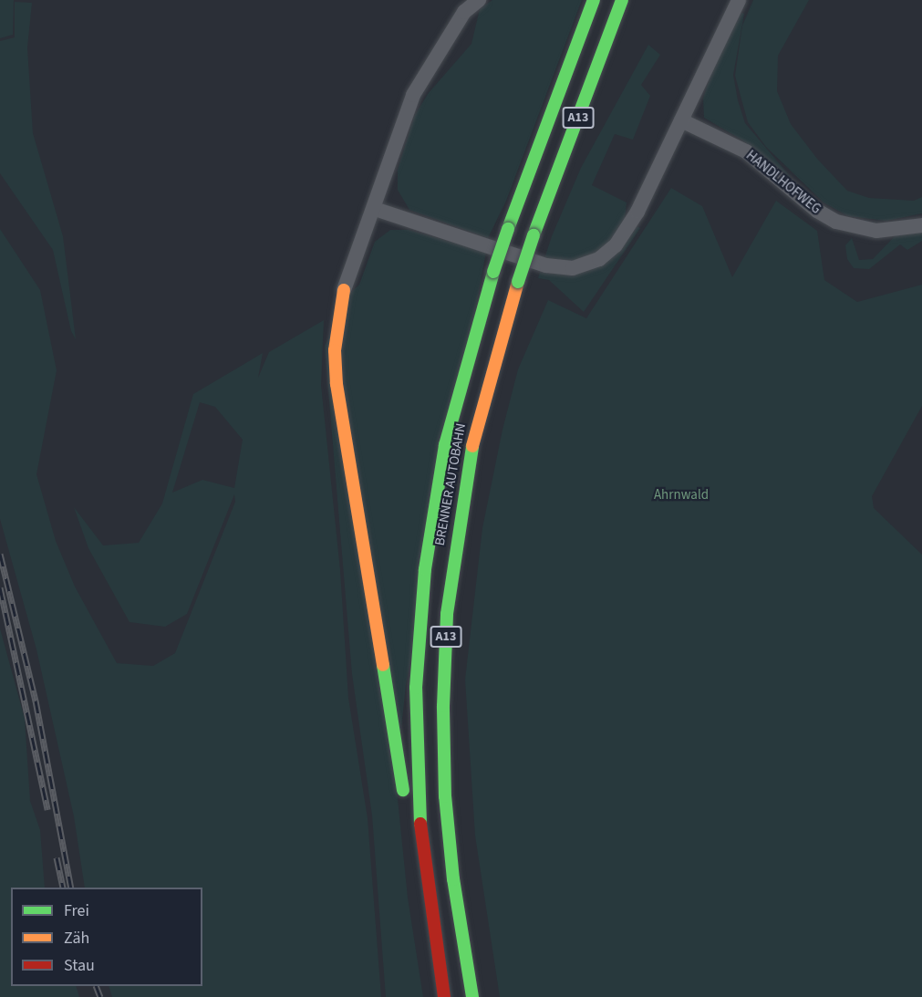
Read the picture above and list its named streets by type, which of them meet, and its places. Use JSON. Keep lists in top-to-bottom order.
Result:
{
  "streets": {
    "highway": ["A13", "BRENNER AUTOBAHN"],
    "street": ["HANDLHOFWEG"]
  },
  "parks": ["Ahrnwald"],
  "legend": ["Frei", "Zäh", "Stau"]
}
